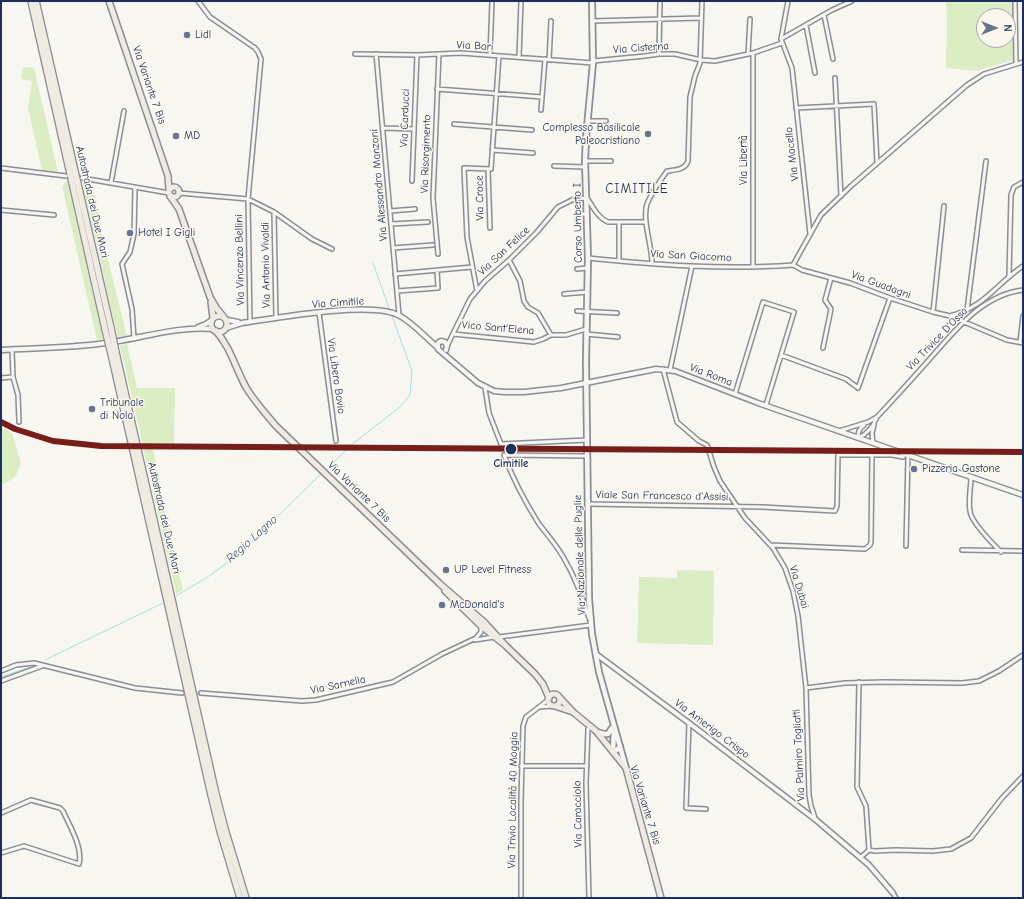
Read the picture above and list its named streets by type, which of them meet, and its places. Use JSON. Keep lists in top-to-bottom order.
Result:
{
  "streets": {
    "highway": ["Autostrada dei Due Mari"],
    "main road": ["Via Variante 7 Bis", "Corso Umberto I", "Via Nazionale delle Puglie"],
    "street": [
      "Via Bari",
      "Via Cisterna",
      "Via Carducci",
      "Via Risorgimento",
      "Via Macello",
      "Via Libertà",
      "Via Alessandro Manzoni",
      "Via Croce",
      "Via San Felice",
      "Via San Giacomo",
      "Via Vincenzo Bellini",
      "Via Antonio Vivaldi",
      "Via Guadagni",
      "Via Cimitile",
      "Vico Sant'Elena",
      "Via Trivice D'Ossa",
      "Via Roma",
      "Via Libero Bovio",
      "Viale San Francesco d'Assisi",
      "Via Dubai",
      "Via Sarnella",
      "Via Amerigo Crispo",
      "Via Palmiro Togliatti",
      "Via Trivio Località 40 Moggia",
      "Via Caracciolo"
    ]
  },
  "crossings": [
    ["Via Bari", "Via Cisterna"],
    ["Via Bari", "Via Carducci"],
    ["Via Bari", "Via Risorgimento"],
    ["Via Bari", "Via Alessandro Manzoni"],
    ["Via Bari", "Via Croce"],
    ["Via Bari", "Corso Umberto I"],
    ["Via Cisterna", "Via Macello"],
    ["Via Cisterna", "Via Libertà"],
    ["Via Cisterna", "Corso Umberto I"],
    ["Via Variante 7 Bis", "Via Cimitile"],
    ["Via Variante 7 Bis", "Via Nazionale delle Puglie"],
    ["Via Variante 7 Bis", "Via Sarnella"],
    ["Via Variante 7 Bis", "Via Trivio Località 40 Moggia"],
    ["Via Libertà", "Via San Giacomo"],
    ["Via Alessandro Manzoni", "Via Cimitile"],
    ["Corso Umberto I", "Via San Felice"],
    ["Corso Umberto I", "Via San Giacomo"],
    ["Corso Umberto I", "Vico Sant'Elena"],
    ["Corso Umberto I", "Via Roma"],
    ["Corso Umberto I", "Via Nazionale delle Puglie"],
    ["Via San Felice", "Via Cimitile"],
    ["Via San Felice", "Vico Sant'Elena"],
    ["Via San Giacomo", "Via Guadagni"],
    ["Via Vincenzo Bellini", "Via Cimitile"],
    ["Via Antonio Vivaldi", "Via Cimitile"],
    ["Via Guadagni", "Via Trivice D'Ossa"],
    ["Via Cimitile", "Via Libero Bovio"],
    ["Via Trivice D'Ossa", "Via Roma"],
    ["Via Roma", "Via Nazionale delle Puglie"],
    ["Via Roma", "Via Dubai"],
    ["Viale San Francesco d'Assisi", "Via Nazionale delle Puglie"],
    ["Viale San Francesco d'Assisi", "Via Dubai"],
    ["Via Nazionale delle Puglie", "Via Sarnella"],
    ["Via Nazionale delle Puglie", "Via Amerigo Crispo"],
    ["Via Dubai", "Via Palmiro Togliatti"],
    ["Via Amerigo Crispo", "Via Palmiro Togliatti"]
  ],
  "districts": ["CIMITILE"],
  "water": ["Regio Lagno"],
  "places": [
    "Lidl",
    "Complesso Basilicale Paleocristiano",
    "MD",
    "Hotel I Gigli",
    "Tribunale di Nola",
    "Cimitile",
    "Pizzeria Gastone",
    "UP Level Fitness",
    "McDonald's"
  ],
  "north": "right"
}
